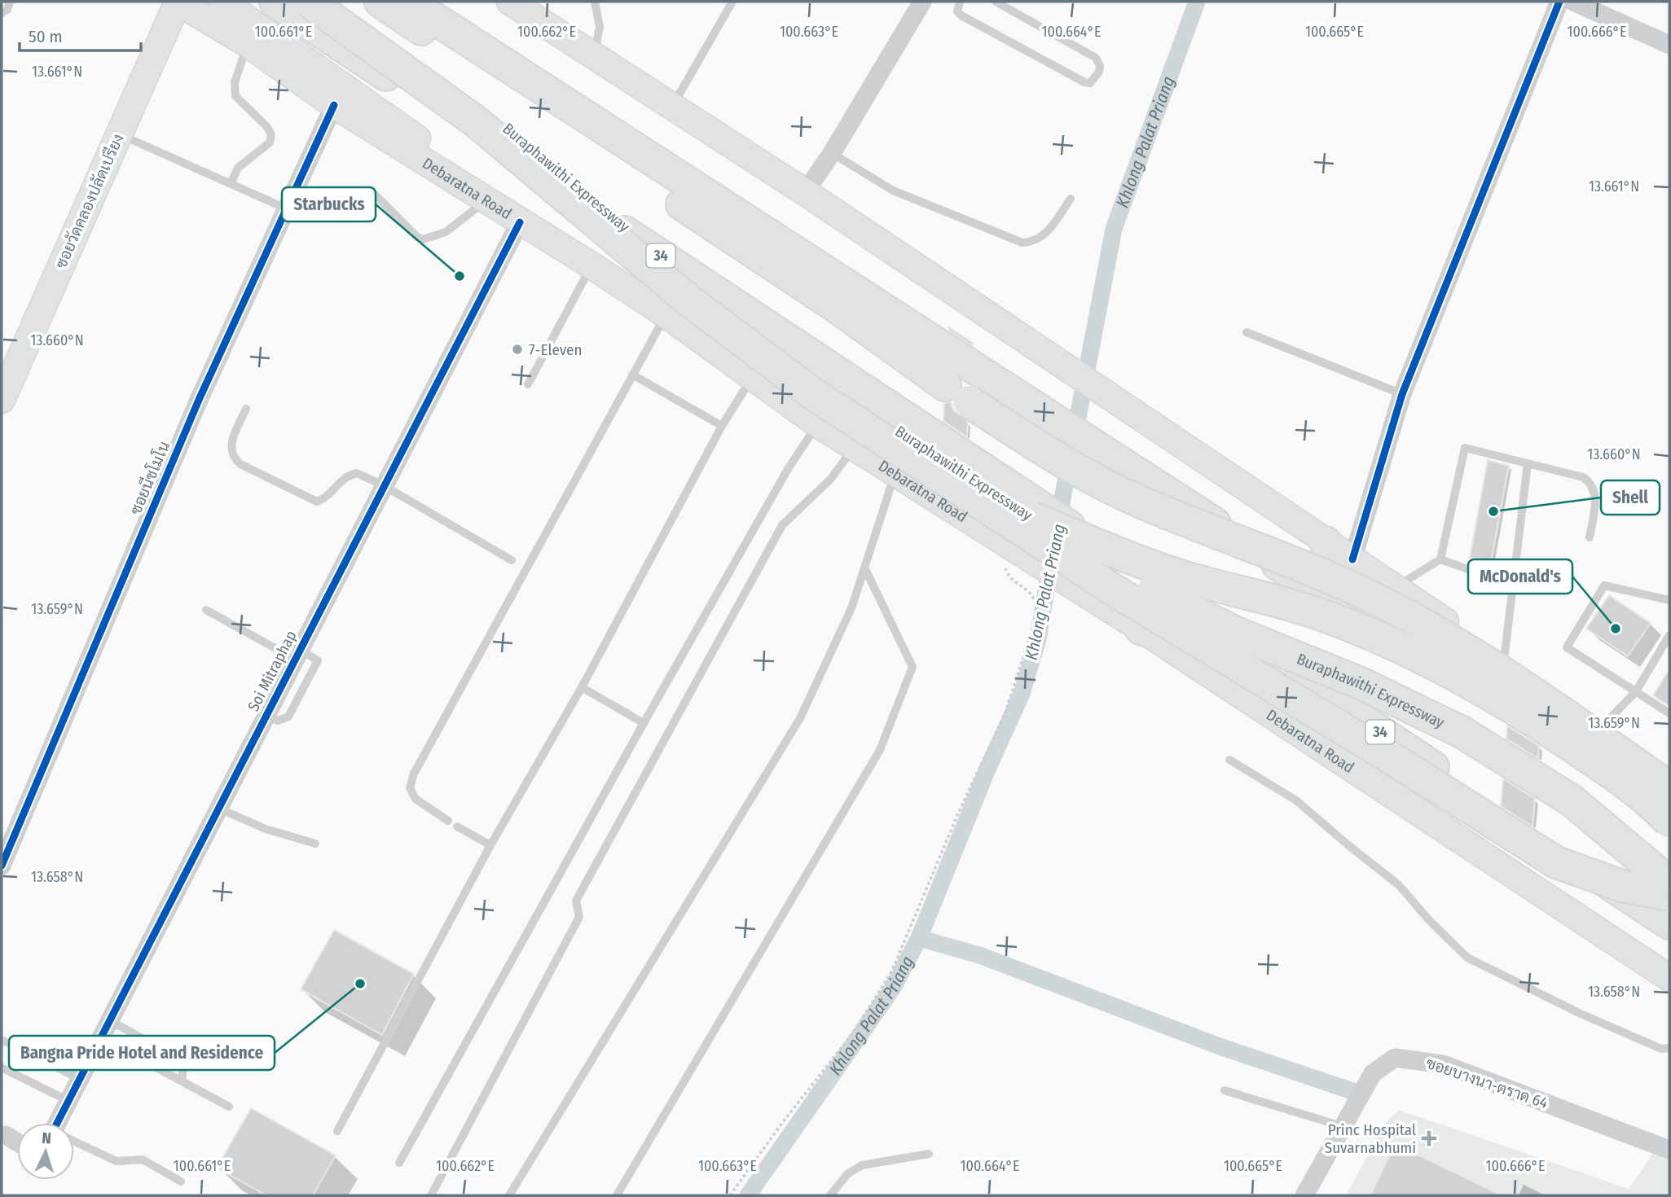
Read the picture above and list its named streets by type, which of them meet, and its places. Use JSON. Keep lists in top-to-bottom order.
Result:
{
  "streets": {
    "highway": ["Buraphawithi Expressway", "34"],
    "main road": ["Debaratna Road", "ซอยวัดคลองปลัดเปรียง"],
    "street": ["ซอยนีชโมโน", "Soi Mitraphap", "ซอยบางนา-ตราด 64"]
  },
  "crossings": [
    ["Buraphawithi Expressway", "34"],
    ["Debaratna Road", "ซอยวัดคลองปลัดเปรียง"],
    ["Debaratna Road", "ซอยนีชโมโน"],
    ["Debaratna Road", "Soi Mitraphap"]
  ],
  "water": ["Khlong Palat Priang"],
  "places": {
    "other": [
      "Starbucks",
      "7-Eleven",
      "Shell",
      "McDonald's",
      "Bangna Pride Hotel and Residence"
    ],
    "health": ["Princ Hospital Suvarnabhumi"]
  },
  "scale_bar": "50 m",
  "north": "top",
  "coordinates": [
    "100.661°E",
    "100.662°E",
    "100.663°E",
    "100.664°E",
    "100.665°E",
    "100.666°E",
    "13.661°N",
    "13.660°N",
    "13.659°N",
    "13.658°N"
  ]
}
